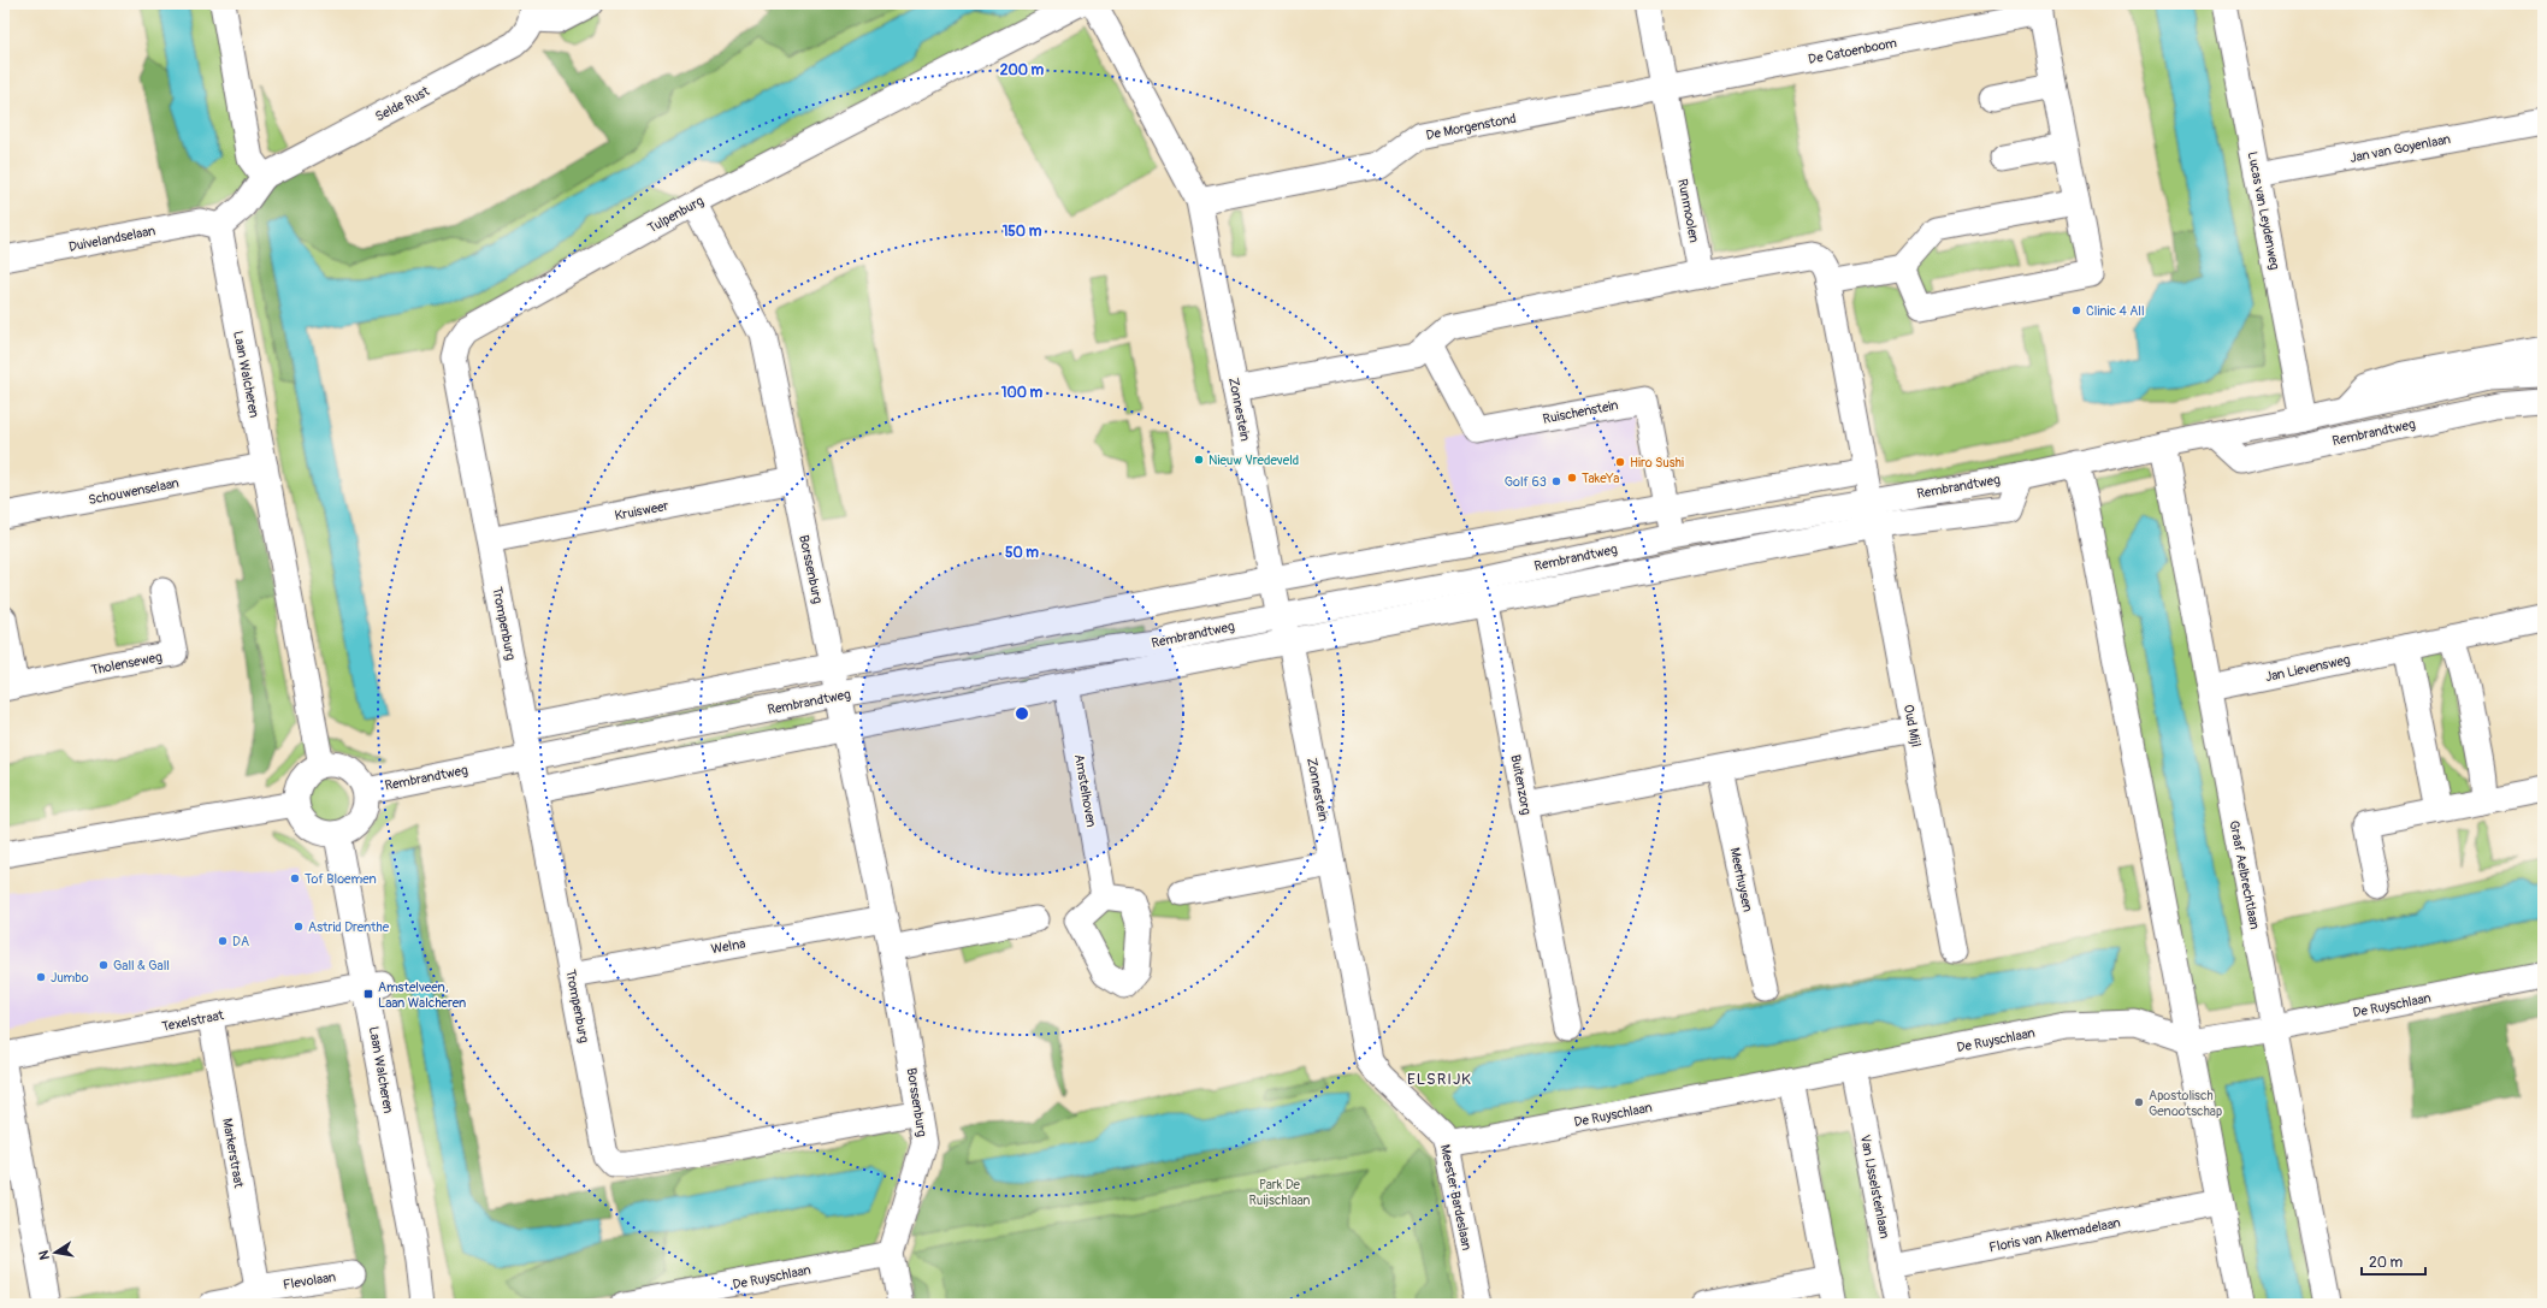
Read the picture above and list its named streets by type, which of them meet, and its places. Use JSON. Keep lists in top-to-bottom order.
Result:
{
  "streets": {
    "street": [
      "De Catoenboom",
      "Selde Rust",
      "De Morgenstond",
      "Jan van Goyenlaan",
      "Runmoolen",
      "Lucas van Leydenweg",
      "Tulpenburg",
      "Duivelandselaan",
      "Laan Walcheren",
      "Zonnestein",
      "Ruischenstein",
      "Rembrandtweg",
      "Schouwenselaan",
      "Kruisweer",
      "Borssenburg",
      "Trompenburg",
      "Tholenseweg",
      "Jan Lievensweg",
      "Oud Mijl",
      "Buitenzorg",
      "Amstelhoven",
      "Graaf Aelbrechtlaan",
      "Meerhuysen",
      "Welna",
      "De Ruyschlaan",
      "Texelstraat",
      "Markerstraat",
      "Van IJsselsteinlaan",
      "Meester Bardeslaan",
      "Floris van Alkemadelaan",
      "Flevolaan"
    ]
  },
  "crossings": [
    ["De Catoenboom", "De Morgenstond"],
    ["De Catoenboom", "Runmoolen"],
    ["De Morgenstond", "Runmoolen"],
    ["De Morgenstond", "Zonnestein"],
    ["Jan van Goyenlaan", "Lucas van Leydenweg"],
    ["Lucas van Leydenweg", "Rembrandtweg"],
    ["Tulpenburg", "Kruisweer"],
    ["Tulpenburg", "Borssenburg"],
    ["Tulpenburg", "Trompenburg"],
    ["Duivelandselaan", "Laan Walcheren"],
    ["Laan Walcheren", "Rembrandtweg"],
    ["Laan Walcheren", "Schouwenselaan"],
    ["Laan Walcheren", "Texelstraat"],
    ["Zonnestein", "Rembrandtweg"],
    ["Zonnestein", "Meester Bardeslaan"],
    ["Ruischenstein", "Rembrandtweg"],
    ["Rembrandtweg", "Borssenburg"],
    ["Rembrandtweg", "Trompenburg"],
    ["Rembrandtweg", "Oud Mijl"],
    ["Rembrandtweg", "Buitenzorg"],
    ["Rembrandtweg", "Amstelhoven"],
    ["Rembrandtweg", "Graaf Aelbrechtlaan"],
    ["Kruisweer", "Borssenburg"],
    ["Kruisweer", "Trompenburg"],
    ["Borssenburg", "Trompenburg"],
    ["Borssenburg", "Welna"],
    ["Borssenburg", "De Ruyschlaan"],
    ["Trompenburg", "Welna"],
    ["Jan Lievensweg", "Graaf Aelbrechtlaan"],
    ["Graaf Aelbrechtlaan", "De Ruyschlaan"],
    ["De Ruyschlaan", "Van IJsselsteinlaan"],
    ["De Ruyschlaan", "Meester Bardeslaan"],
    ["Texelstraat", "Markerstraat"],
    ["Markerstraat", "Flevolaan"],
    ["Van IJsselsteinlaan", "Floris van Alkemadelaan"]
  ],
  "districts": ["ELSRIJK"],
  "parks": ["Park De Ruijschlaan"],
  "places": {
    "other": [
      "Clinic 4 All",
      "Nieuw Vredeveld",
      "Hiro Sushi",
      "TakeYa",
      "Golf 63",
      "Tof Bloemen",
      "Astrid Drenthe",
      "DA",
      "Gall & Gall",
      "Jumbo",
      "Apostolisch Genootschap"
    ],
    "transit": ["Amstelveen, Laan Walcheren"]
  },
  "scale_bar": "20 m",
  "north": "left",
  "rings": [
    "200 m",
    "150 m",
    "100 m",
    "50 m"
  ]
}
